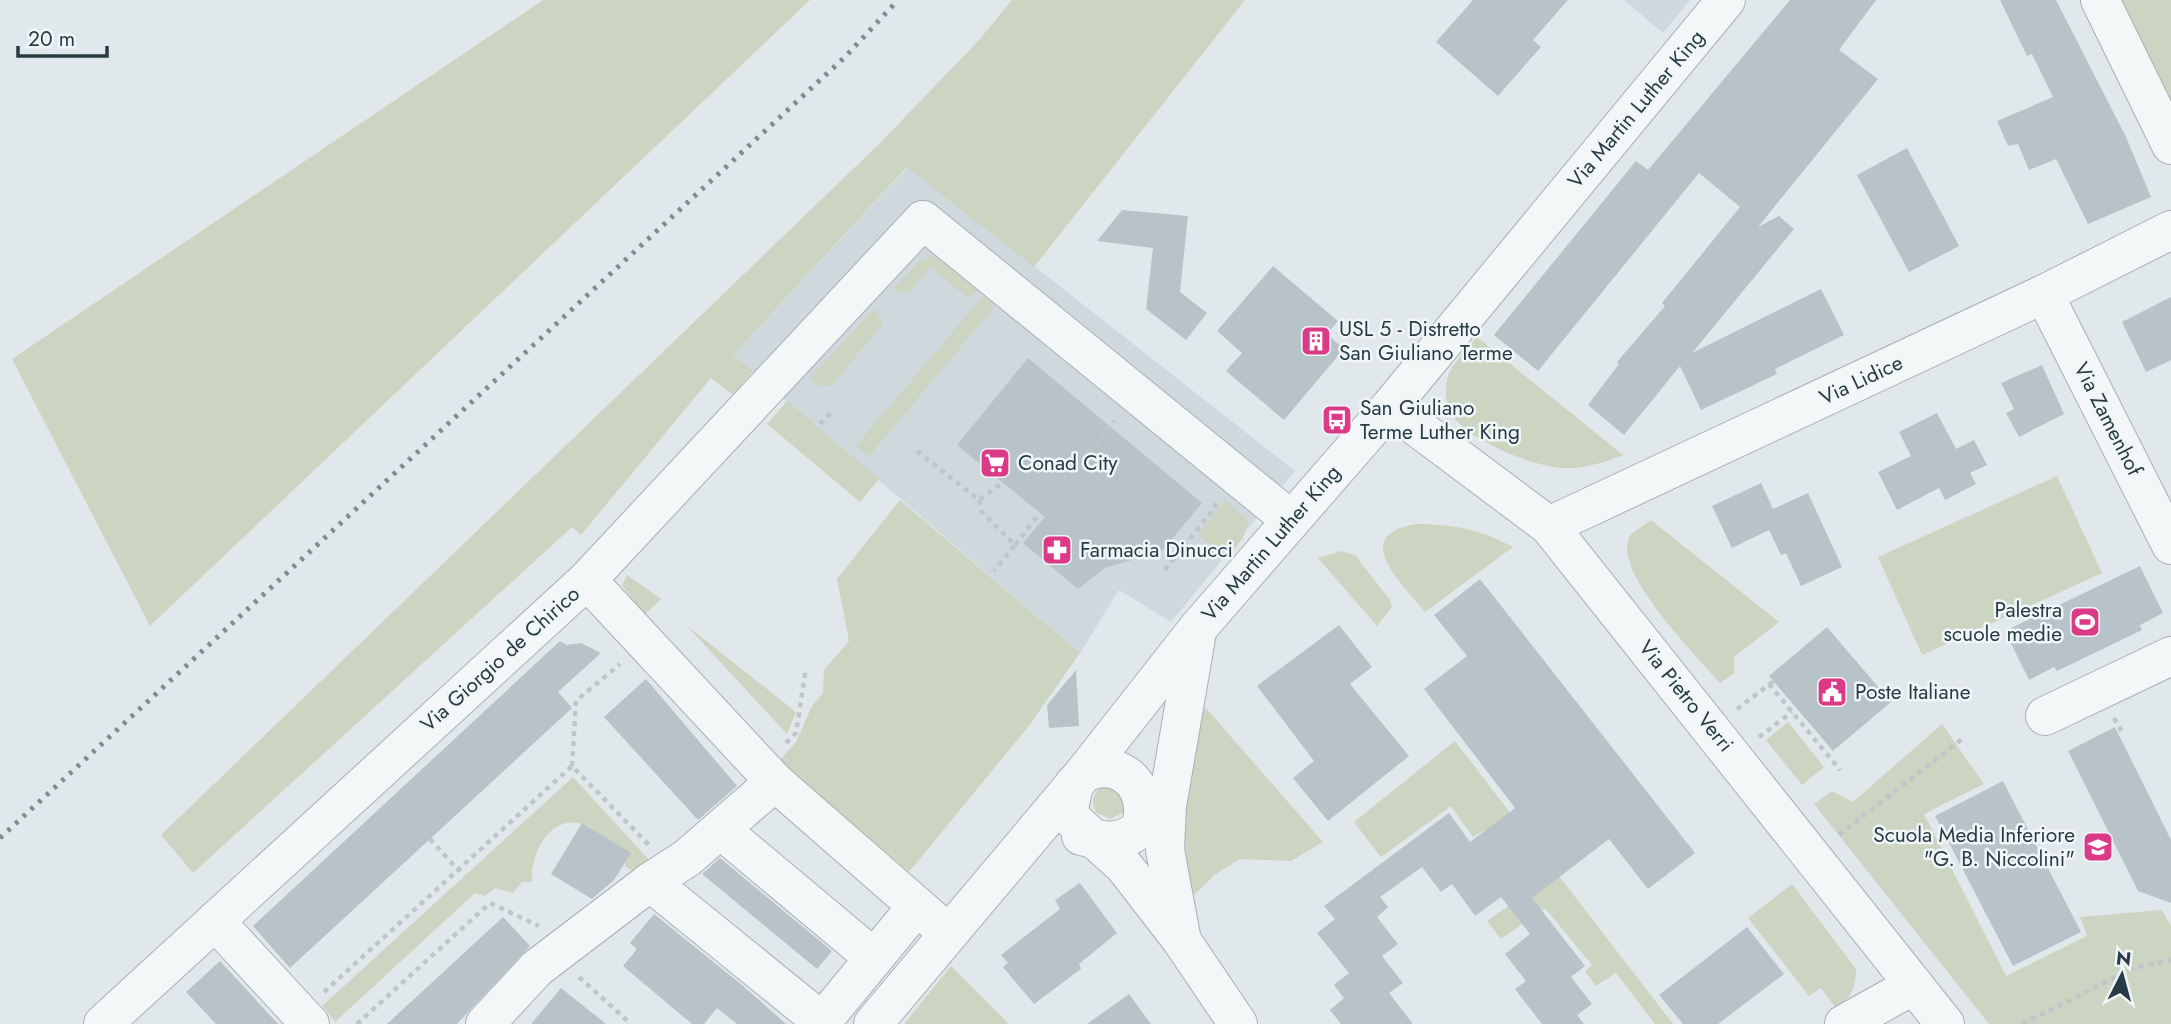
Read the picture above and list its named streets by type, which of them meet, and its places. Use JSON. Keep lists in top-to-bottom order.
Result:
{
  "streets": {
    "street": [
      "Via Martin Luther King",
      "Via Lidice",
      "Via Zamenhof",
      "Via Giorgio de Chirico",
      "Via Pietro Verri"
    ]
  },
  "crossings": [
    ["Via Martin Luther King", "Via Giorgio de Chirico"],
    ["Via Martin Luther King", "Via Pietro Verri"],
    ["Via Lidice", "Via Zamenhof"],
    ["Via Lidice", "Via Pietro Verri"]
  ],
  "places": {
    "building": ["USL 5 - Distretto San Giuliano Terme"],
    "bus stop": ["San Giuliano Terme Luther King"],
    "supermarket": ["Conad City"],
    "pharmacy": ["Farmacia Dinucci"],
    "sports": ["Palestra scuole medie"],
    "public building": ["Poste Italiane"],
    "school or university": ["Scuola Media Inferiore \"G. B. Niccolini\""]
  },
  "scale_bar": "20 m",
  "north": "top"
}
